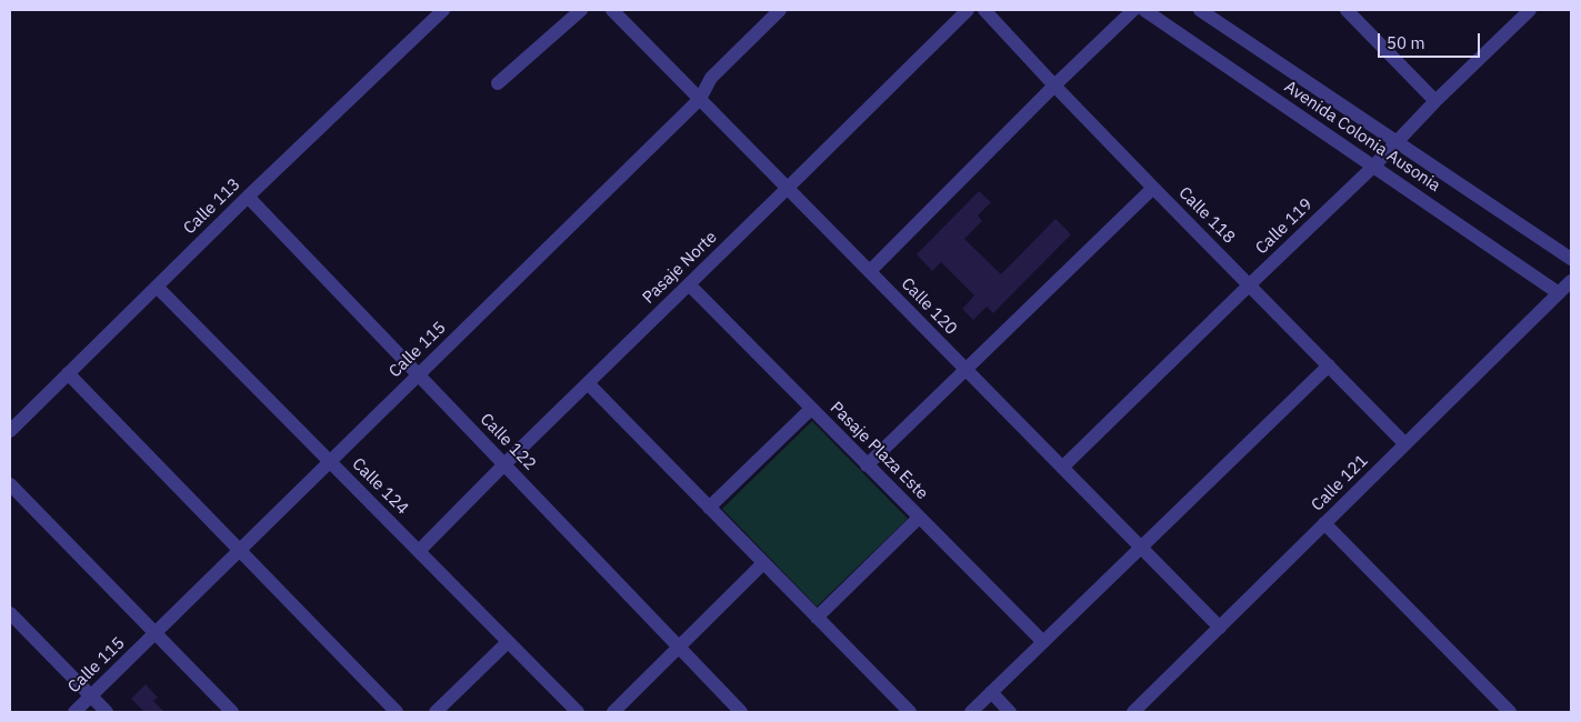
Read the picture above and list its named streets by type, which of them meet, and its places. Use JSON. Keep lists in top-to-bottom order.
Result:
{
  "streets": {
    "street": [
      "Avenida Colonia Ausonia",
      "Calle 113",
      "Calle 118",
      "Calle 119",
      "Pasaje Norte",
      "Calle 120",
      "Calle 115",
      "Calle 122",
      "Pasaje Plaza Este",
      "Calle 121",
      "Calle 124"
    ]
  },
  "crossings": [
    ["Avenida Colonia Ausonia", "Calle 119"],
    ["Avenida Colonia Ausonia", "Calle 121"],
    ["Calle 113", "Calle 122"],
    ["Calle 113", "Calle 124"],
    ["Calle 118", "Calle 119"],
    ["Calle 118", "Calle 121"],
    ["Calle 119", "Calle 120"],
    ["Pasaje Norte", "Calle 120"],
    ["Pasaje Norte", "Calle 122"],
    ["Pasaje Norte", "Pasaje Plaza Este"],
    ["Pasaje Norte", "Calle 124"],
    ["Calle 120", "Calle 115"],
    ["Calle 120", "Calle 121"],
    ["Calle 115", "Calle 122"],
    ["Calle 115", "Calle 124"]
  ],
  "scale_bar": "50 m"
}
